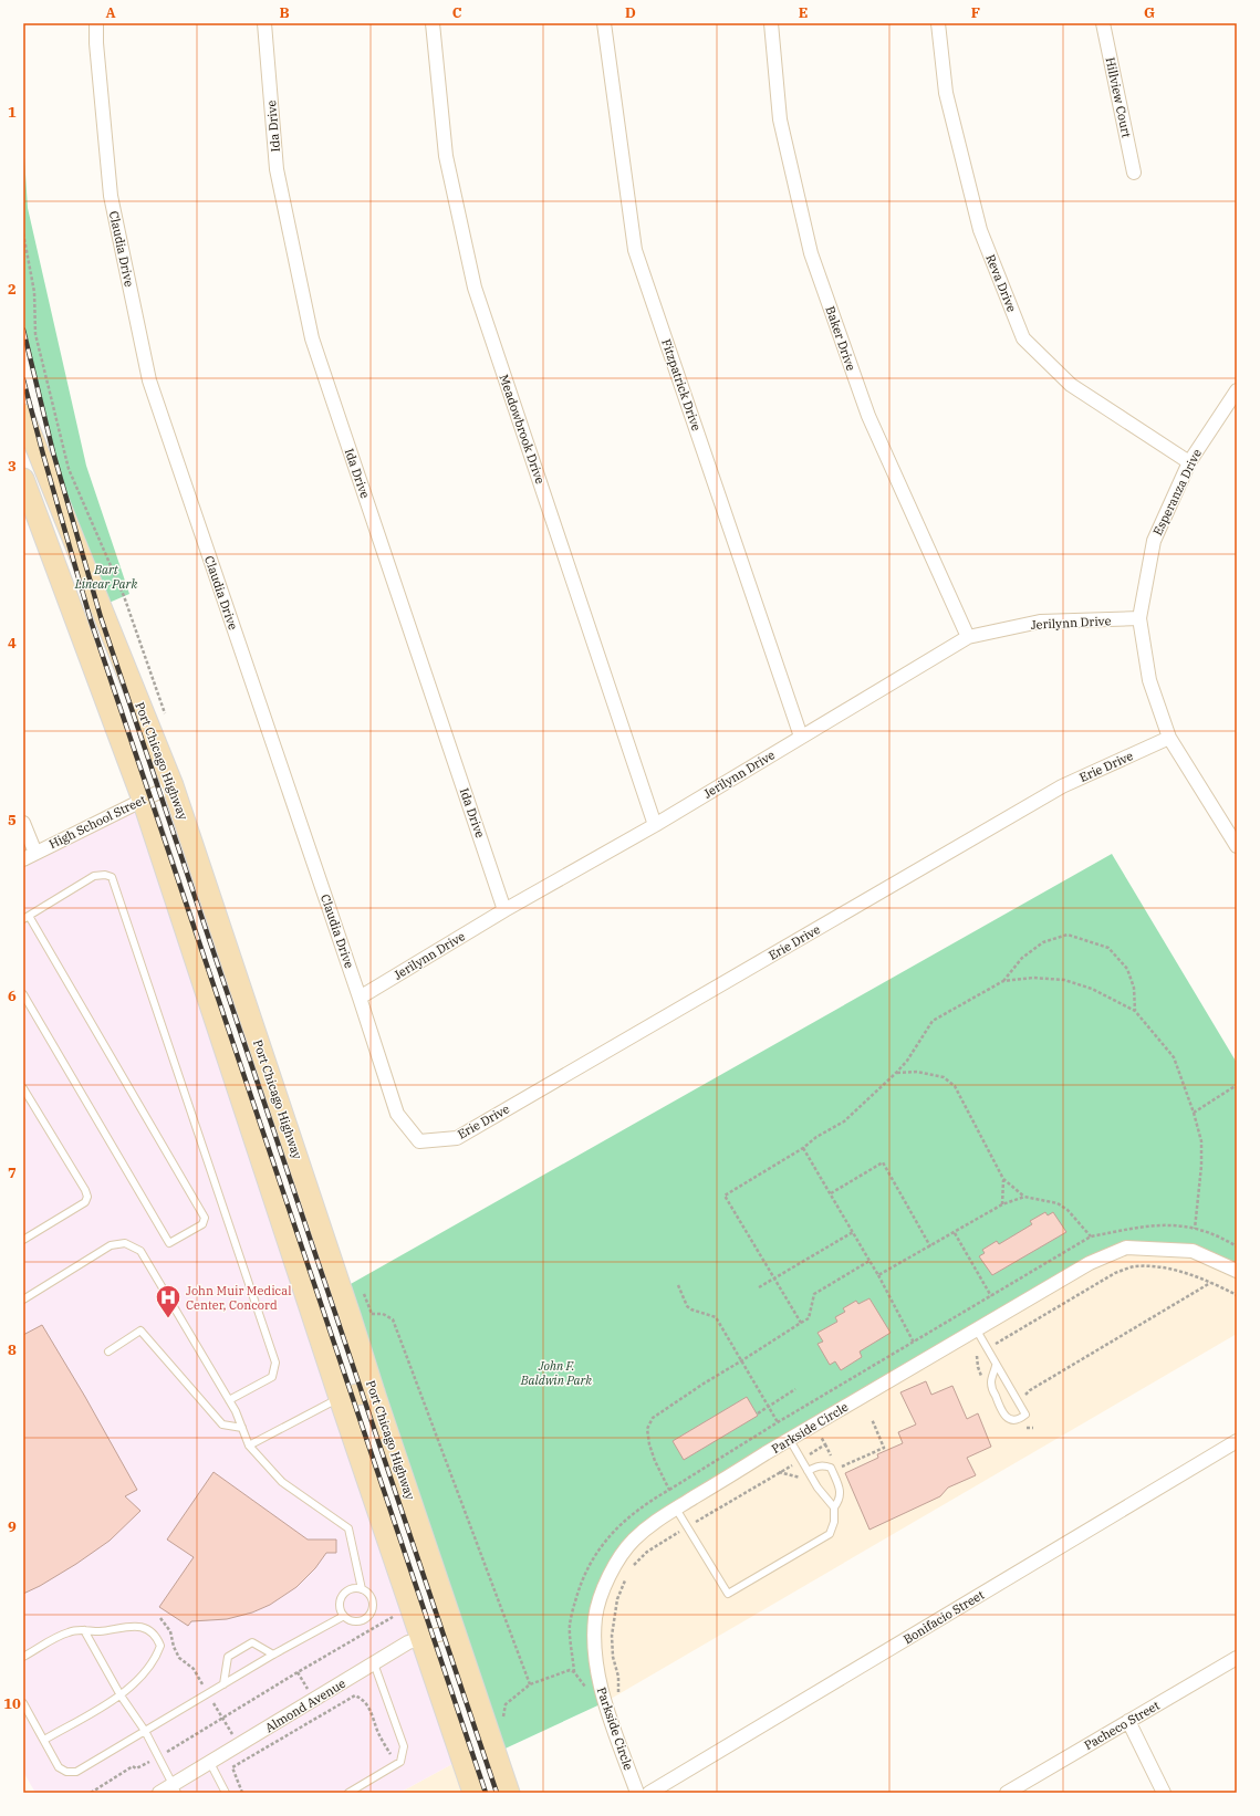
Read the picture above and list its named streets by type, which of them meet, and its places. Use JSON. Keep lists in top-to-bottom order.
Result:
{
  "streets": {
    "main road": ["Port Chicago Highway"],
    "street": [
      "Hillview Court",
      "Ida Drive",
      "Claudia Drive",
      "Reva Drive",
      "Baker Drive",
      "Fitzpatrick Drive",
      "Meadowbrook Drive",
      "Esperanza Drive",
      "Jerilynn Drive",
      "Erie Drive",
      "High School Street",
      "Parkside Circle",
      "Bonifacio Street",
      "Almond Avenue",
      "Pacheco Street"
    ]
  },
  "crossings": [
    ["Ida Drive", "Jerilynn Drive"],
    ["Claudia Drive", "Jerilynn Drive"],
    ["Claudia Drive", "Erie Drive"],
    ["Reva Drive", "Esperanza Drive"],
    ["Baker Drive", "Jerilynn Drive"],
    ["Fitzpatrick Drive", "Jerilynn Drive"],
    ["Meadowbrook Drive", "Jerilynn Drive"],
    ["Esperanza Drive", "Jerilynn Drive"],
    ["Esperanza Drive", "Erie Drive"],
    ["Port Chicago Highway", "High School Street"],
    ["Port Chicago Highway", "Almond Avenue"]
  ],
  "parks": ["Bart Linear Park", "John F. Baldwin Park"],
  "places": {
    "hospital": ["John Muir Medical Center, Concord"]
  },
  "grid": {
    "columns": [
      "A",
      "B",
      "C",
      "D",
      "E",
      "F",
      "G"
    ],
    "rows": [
      "1",
      "2",
      "3",
      "4",
      "5",
      "6",
      "7",
      "8",
      "9",
      "10"
    ]
  }
}
